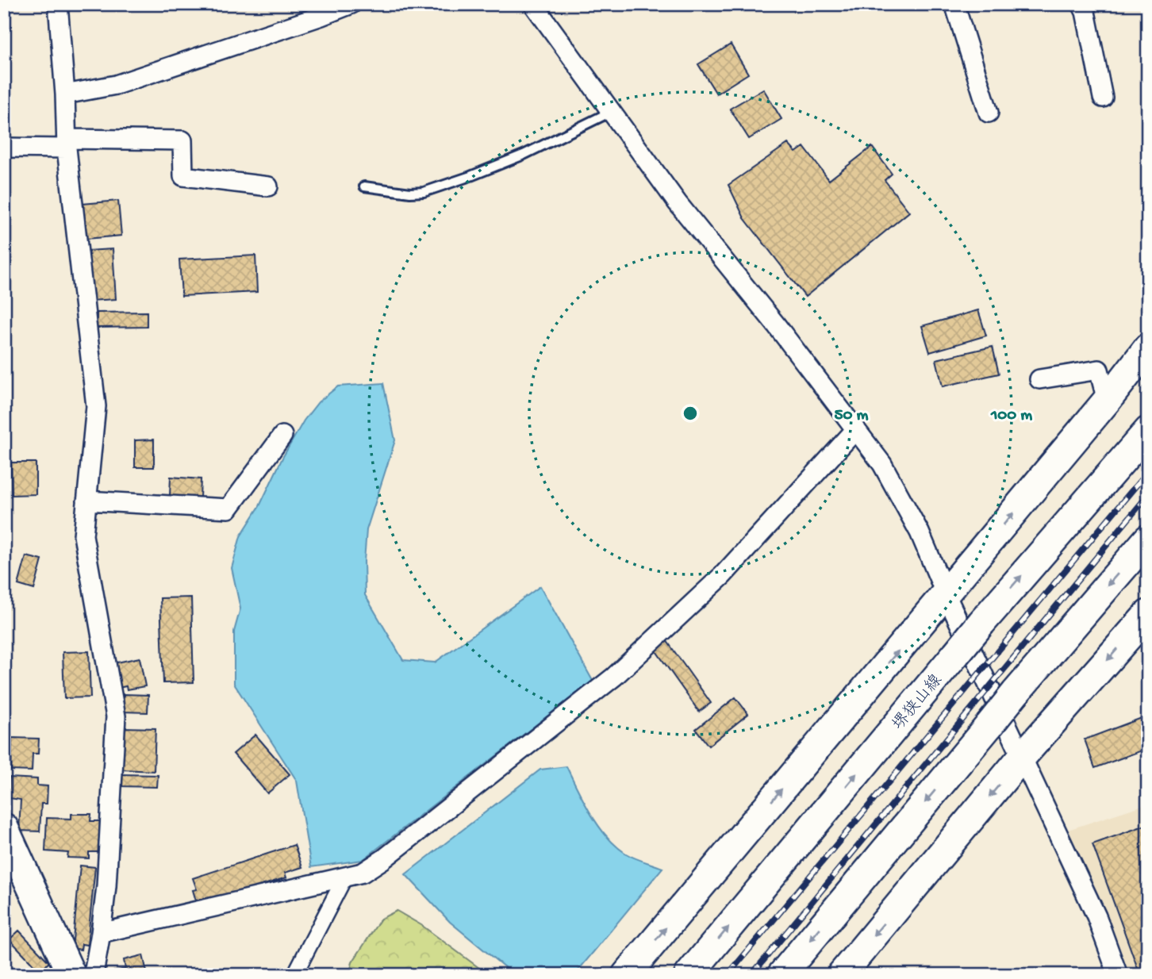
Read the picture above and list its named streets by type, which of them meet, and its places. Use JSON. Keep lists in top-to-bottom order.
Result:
{
  "streets": {
    "main road": ["堺狭山線"]
  },
  "rings": ["50 m", "100 m"]
}
